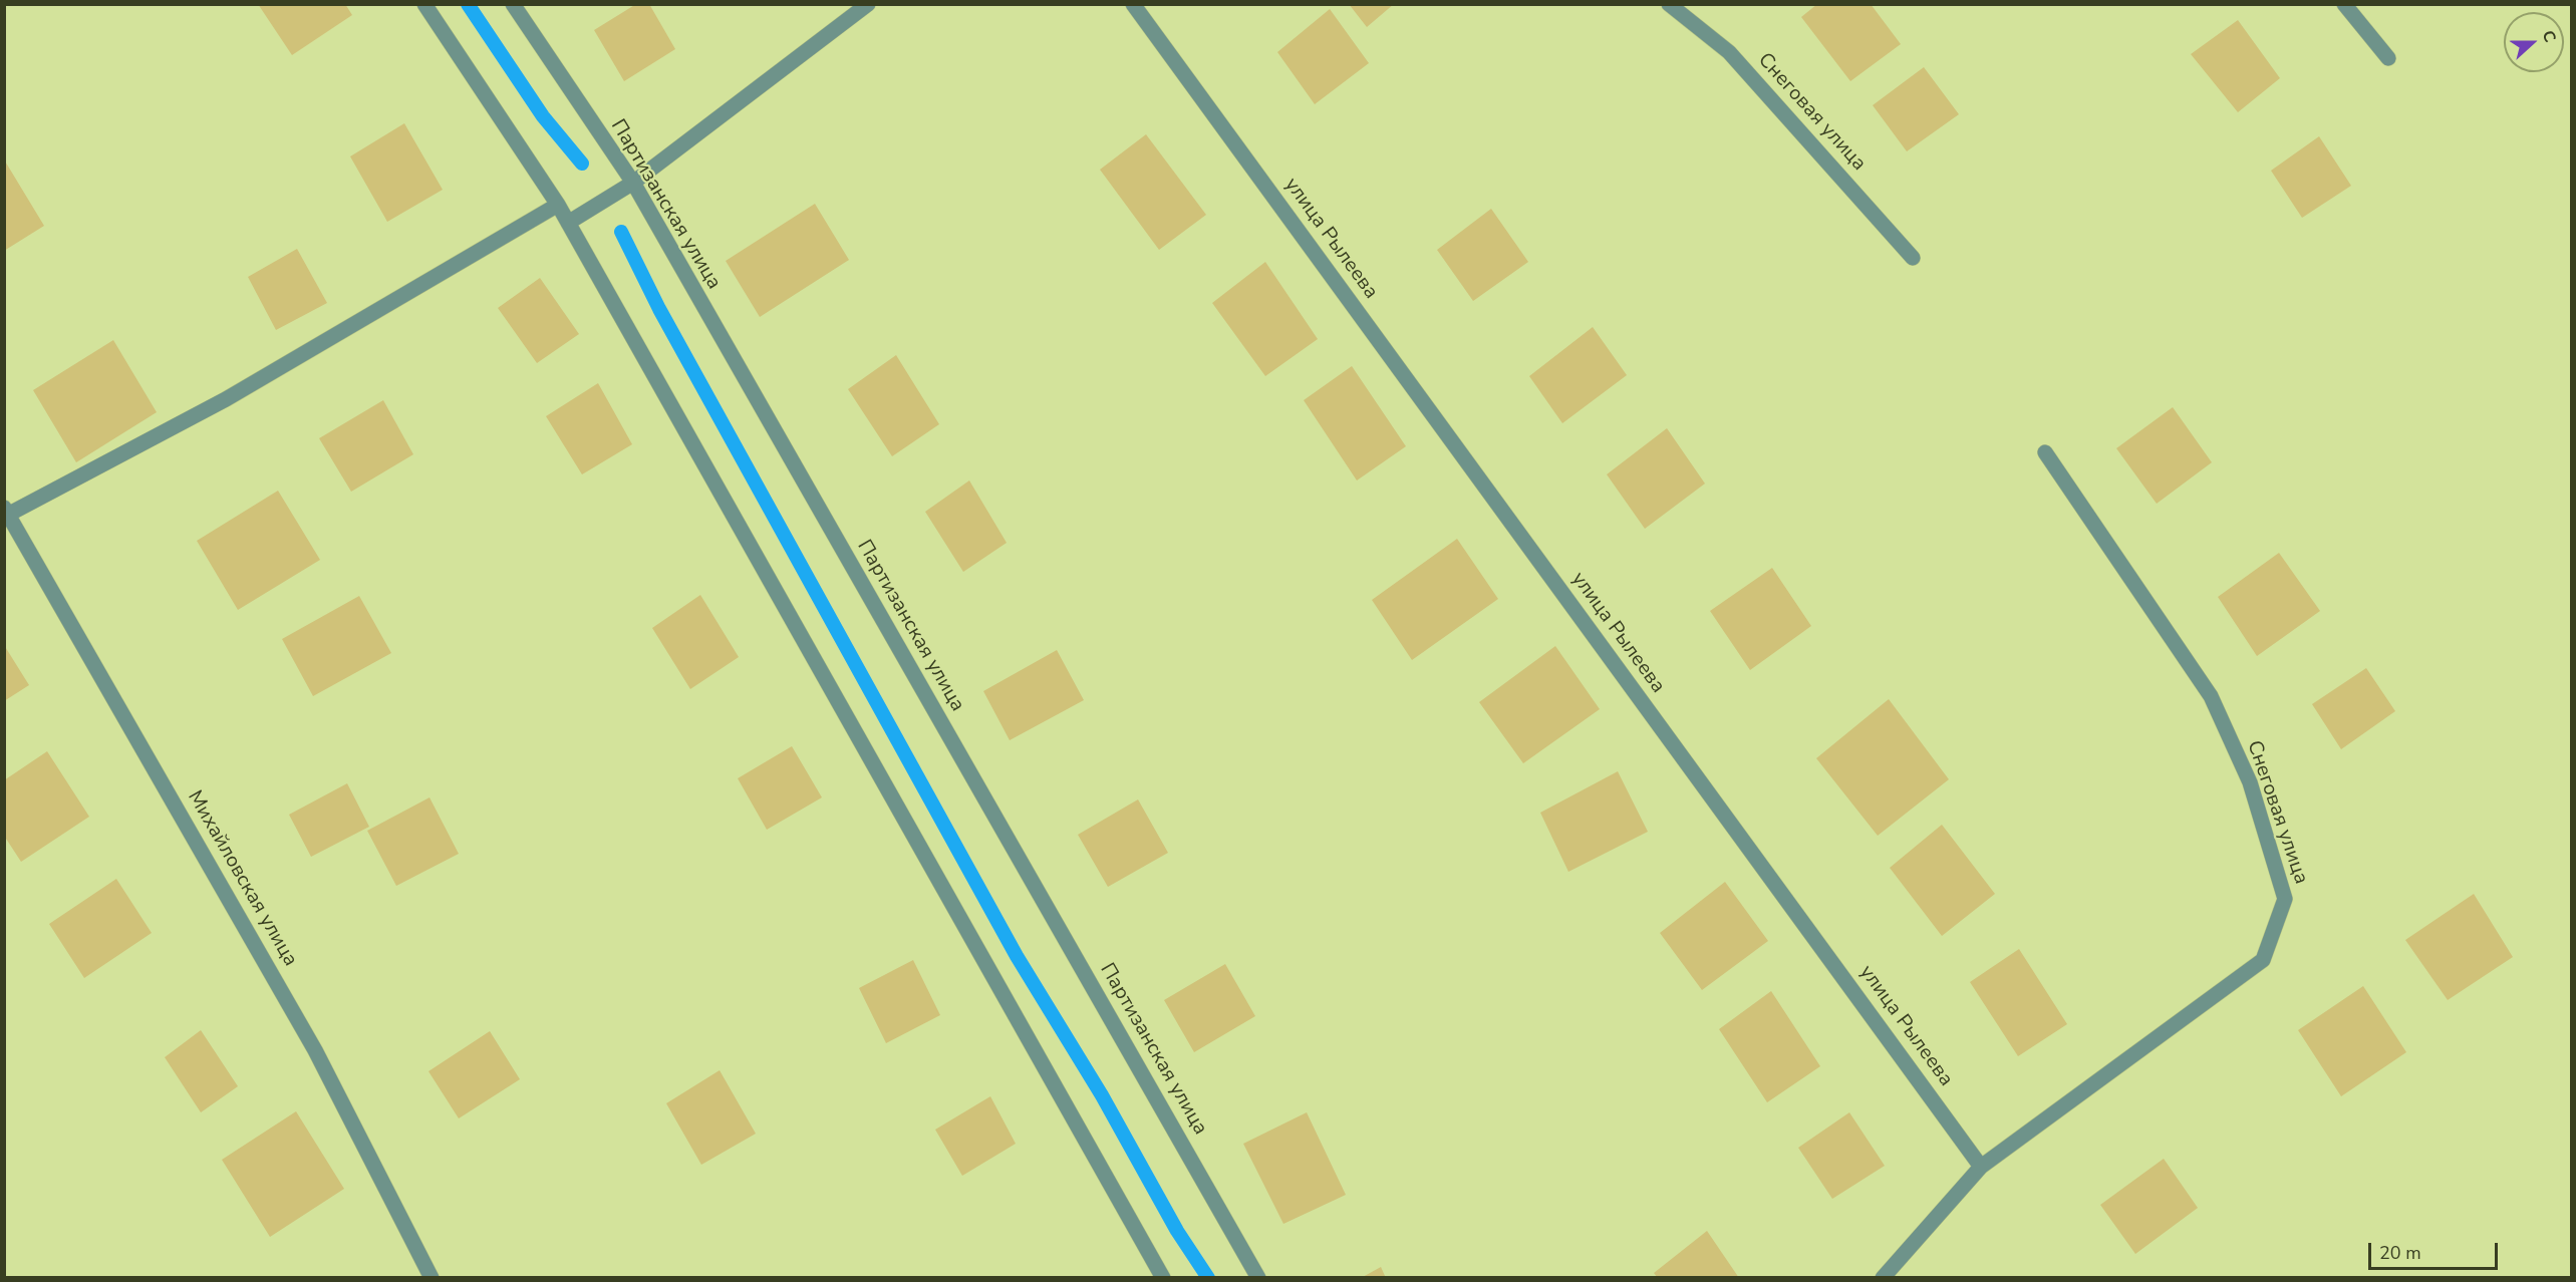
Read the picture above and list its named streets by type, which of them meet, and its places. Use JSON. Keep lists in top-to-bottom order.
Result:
{
  "streets": {
    "street": [
      "Снеговая улица",
      "Партизанская улица",
      "улица Рылеева",
      "Михайловская улица"
    ]
  },
  "crossings": [
    ["Снеговая улица", "улица Рылеева"]
  ],
  "scale_bar": "20 m",
  "north": "right"
}
